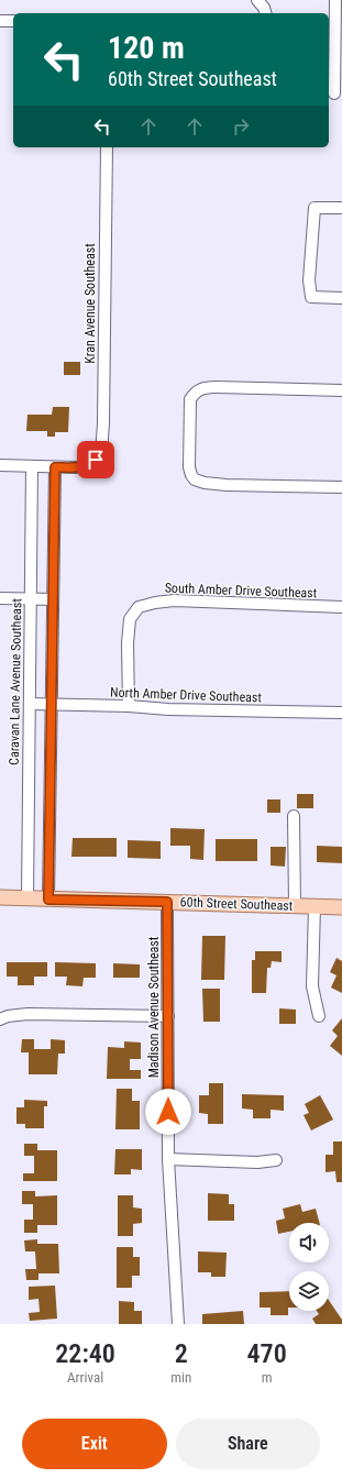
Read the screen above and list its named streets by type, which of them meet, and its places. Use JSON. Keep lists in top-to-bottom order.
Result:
{
  "streets": {
    "main road": ["60th Street Southeast"],
    "street": [
      "Kran Avenue Southeast",
      "South Amber Drive Southeast",
      "Caravan Lane Avenue Southeast",
      "North Amber Drive Southeast",
      "Madison Avenue Southeast"
    ]
  },
  "crossings": [
    ["South Amber Drive Southeast", "North Amber Drive Southeast"],
    ["Caravan Lane Avenue Southeast", "North Amber Drive Southeast"],
    ["Caravan Lane Avenue Southeast", "60th Street Southeast"],
    ["60th Street Southeast", "Madison Avenue Southeast"]
  ],
  "page": {
    "turn": ["120 m", "60th Street Southeast"],
    "eta": [
      "22:40",
      "Arrival",
      "2",
      "min",
      "470",
      "m"
    ],
    "buttons": ["Exit", "Share"]
  }
}
